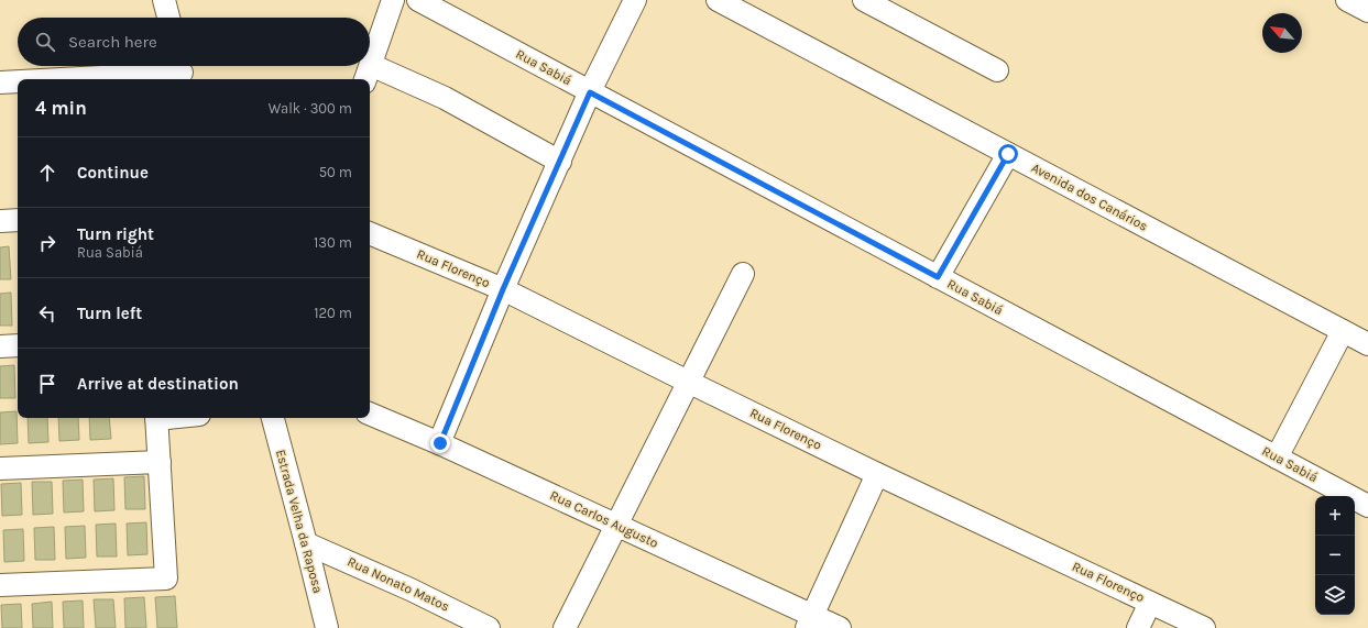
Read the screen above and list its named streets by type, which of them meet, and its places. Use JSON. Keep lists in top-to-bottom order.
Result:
{
  "streets": {
    "street": [
      "Rua Sabiá",
      "Avenida dos Canários",
      "Rua Florenço",
      "Rua Carlos Augusto",
      "Estrada Velha da Raposa",
      "Rua Nonato Matos"
    ]
  },
  "crossings": [
    ["Estrada Velha da Raposa", "Rua Nonato Matos"]
  ],
  "north": "top left",
  "page": {
    "search": "Search here",
    "heading": ["4 min", "Walk · 300 m"],
    "list": [
      ["Continue", "50 m"],
      ["Turn right", "Rua Sabiá", "130 m"],
      ["Turn left", "120 m"],
      "Arrive at destination"
    ],
    "map_buttons": ["+", "−"]
  }
}
